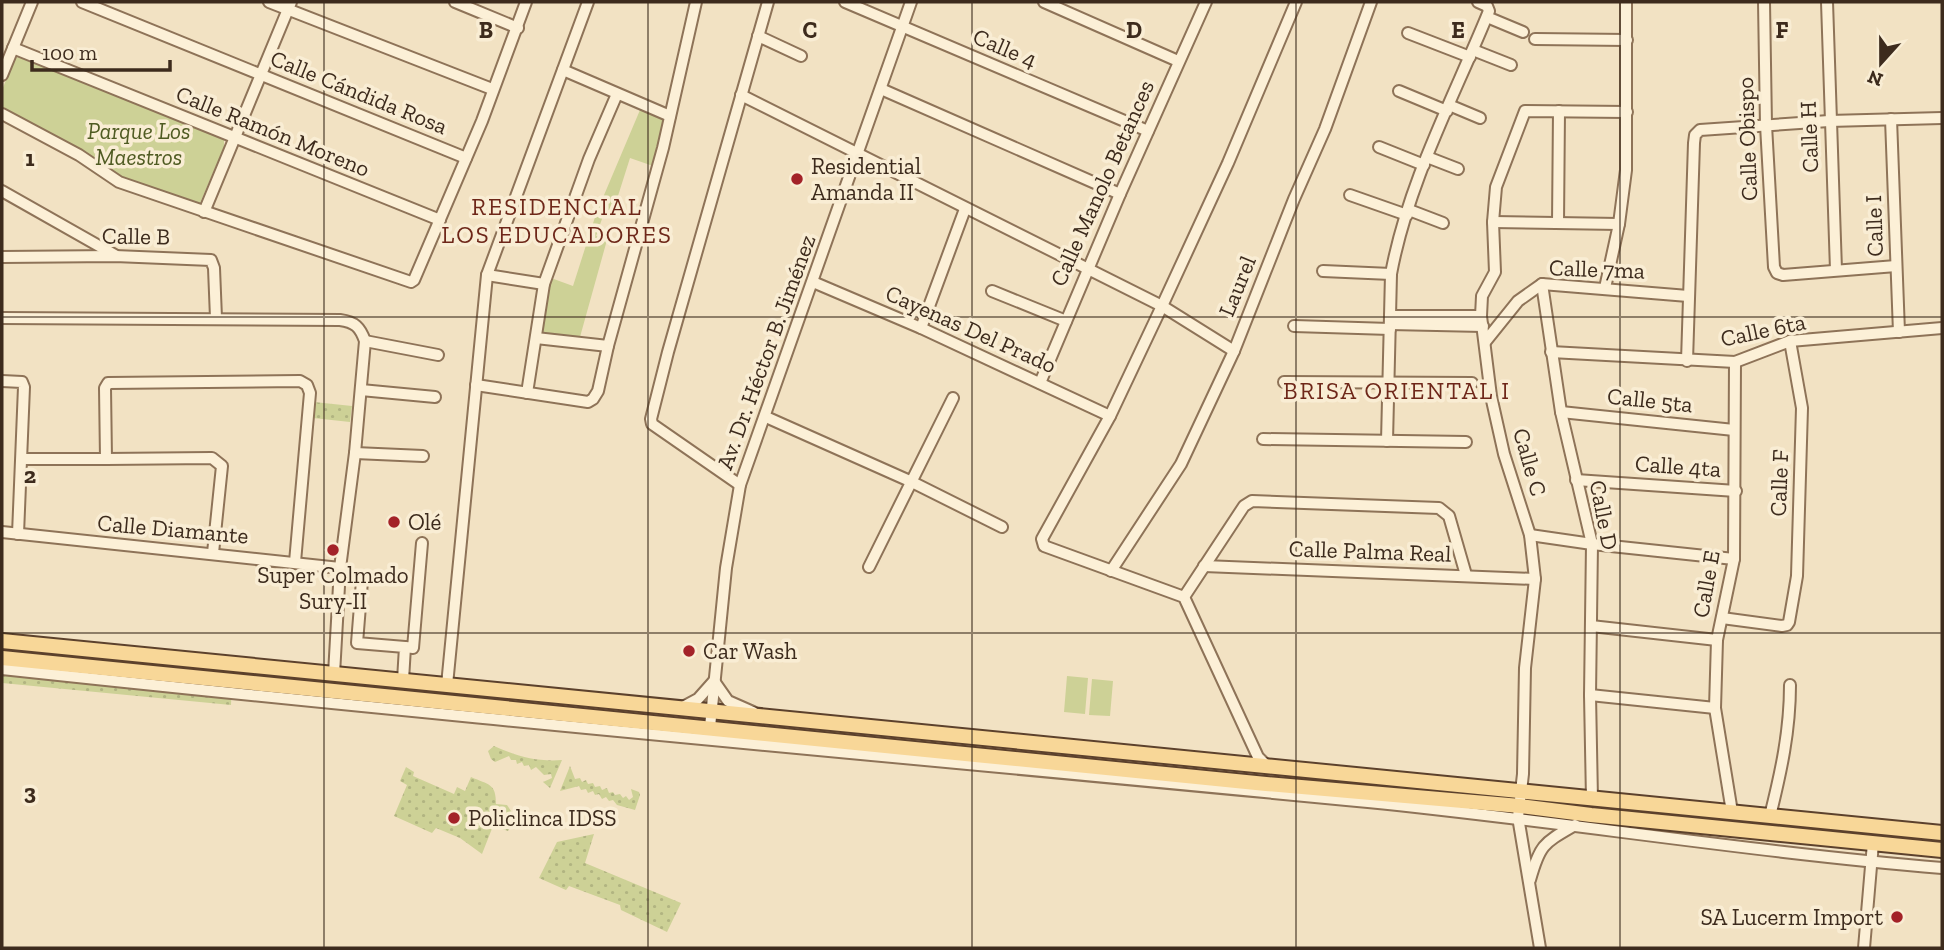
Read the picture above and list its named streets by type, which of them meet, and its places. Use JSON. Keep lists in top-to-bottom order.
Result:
{
  "streets": {
    "street": [
      "Calle 4",
      "Calle Cándida Rosa",
      "Calle Ramón Moreno",
      "Calle H",
      "Calle Obispo",
      "Calle Manolo Betances",
      "Calle I",
      "Calle B",
      "Calle 7ma",
      "Laurel",
      "Cayenas Del Prado",
      "Calle 6ta",
      "Av. Dr. Héctor B. Jiménez",
      "Calle 5ta",
      "Calle C",
      "Calle 4ta",
      "Calle F",
      "Calle D",
      "Calle Diamante",
      "Calle Palma Real",
      "Calle E"
    ]
  },
  "crossings": [
    ["Calle 4", "Calle Manolo Betances"],
    ["Calle 4", "Av. Dr. Héctor B. Jiménez"],
    ["Calle H", "Calle Obispo"],
    ["Calle Manolo Betances", "Cayenas Del Prado"],
    ["Calle I", "Calle 6ta"],
    ["Calle 7ma", "Calle C"],
    ["Calle 7ma", "Calle D"],
    ["Cayenas Del Prado", "Av. Dr. Héctor B. Jiménez"],
    ["Calle 6ta", "Calle F"],
    ["Calle 6ta", "Calle D"],
    ["Calle 6ta", "Calle E"],
    ["Calle 5ta", "Calle D"],
    ["Calle 5ta", "Calle E"],
    ["Calle C", "Calle Palma Real"],
    ["Calle 4ta", "Calle D"],
    ["Calle 4ta", "Calle E"],
    ["Calle F", "Calle E"]
  ],
  "districts": ["RESIDENCIAL LOS EDUCADORES", "BRISA ORIENTAL I"],
  "parks": ["Parque Los Maestros"],
  "places": [
    "Residential Amanda II",
    "Olé",
    "Super Colmado Sury-II",
    "Car Wash",
    "Policlinca IDSS",
    "SA Lucerm Import"
  ],
  "scale_bar": "100 m",
  "north": "bottom",
  "grid": {
    "columns": [
      "B",
      "C",
      "D",
      "E",
      "F"
    ],
    "rows": ["1", "2", "3"]
  }
}
